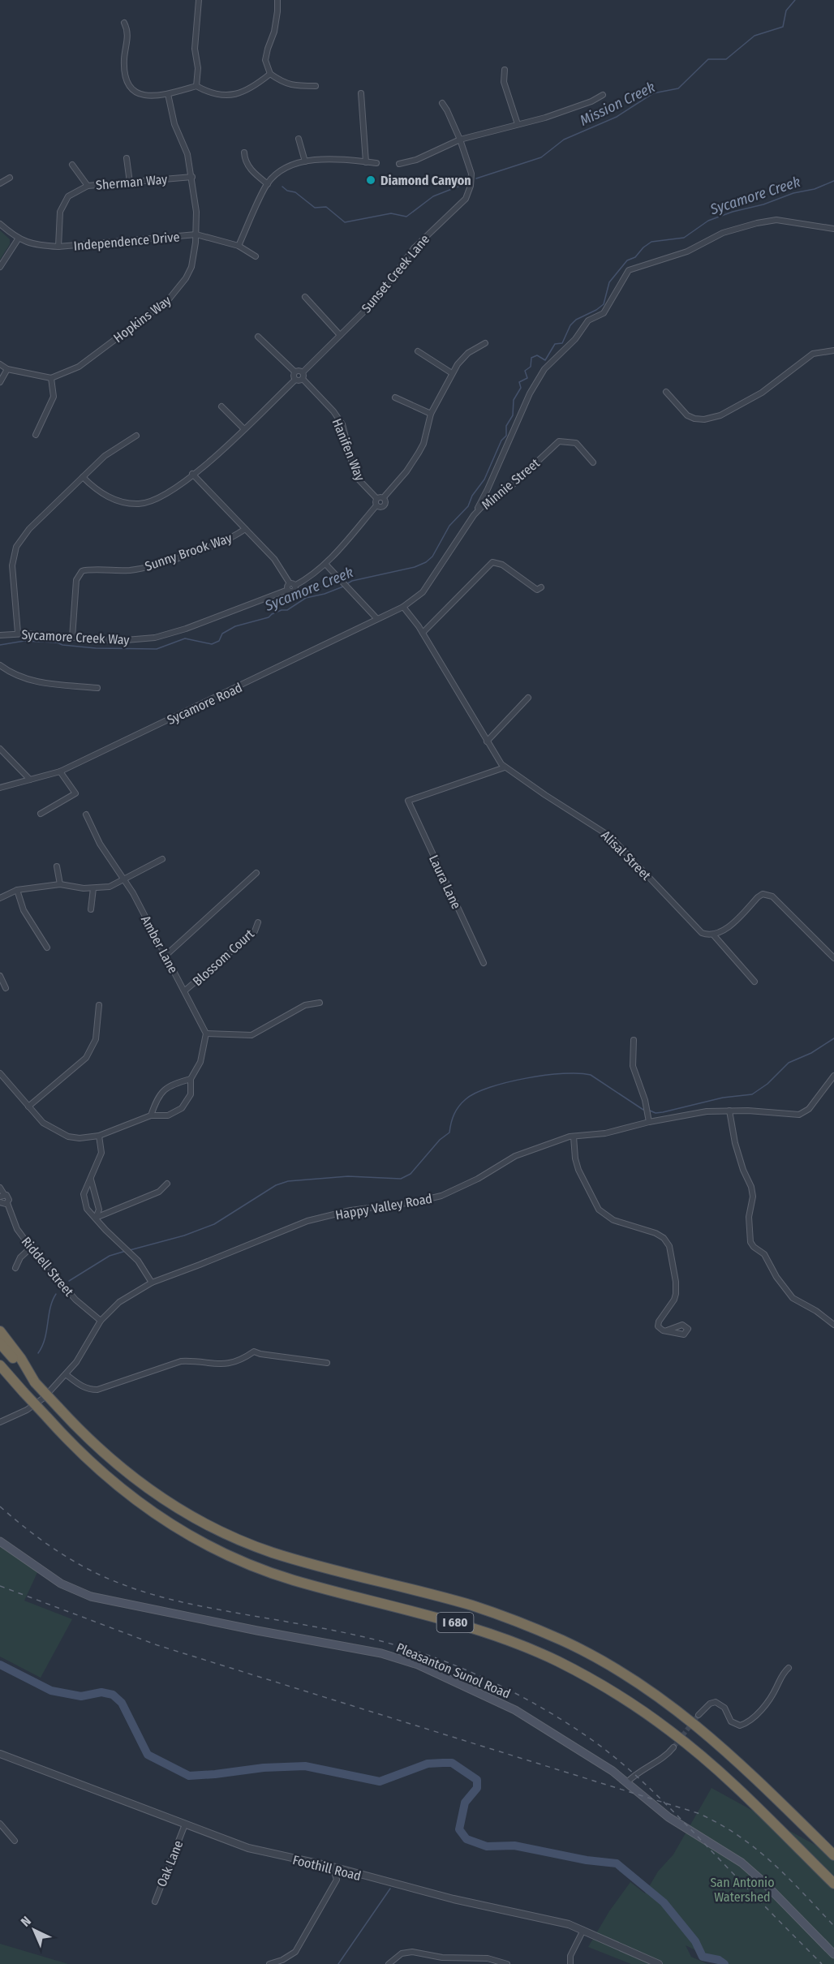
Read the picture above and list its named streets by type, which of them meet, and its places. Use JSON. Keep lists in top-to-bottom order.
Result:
{
  "streets": {
    "highway": ["I 680"],
    "main road": ["Pleasanton Sunol Road"],
    "street": [
      "Sherman Way",
      "Independence Drive",
      "Sunset Creek Lane",
      "Hopkins Way",
      "Hanifen Way",
      "Minnie Street",
      "Sunny Brook Way",
      "Sycamore Creek Way",
      "Sycamore Road",
      "Alisal Street",
      "Laura Lane",
      "Amber Lane",
      "Blossom Court",
      "Happy Valley Road",
      "Riddell Street",
      "Oak Lane",
      "Foothill Road"
    ]
  },
  "crossings": [
    ["Sherman Way", "Independence Drive"],
    ["Sherman Way", "Hopkins Way"],
    ["Independence Drive", "Hopkins Way"],
    ["Sunset Creek Lane", "Hanifen Way"],
    ["Minnie Street", "Sycamore Road"],
    ["Minnie Street", "Alisal Street"],
    ["Sunny Brook Way", "Sycamore Creek Way"],
    ["Sycamore Road", "Alisal Street"],
    ["Alisal Street", "Laura Lane"],
    ["Amber Lane", "Blossom Court"],
    ["Happy Valley Road", "Riddell Street"],
    ["Oak Lane", "Foothill Road"]
  ],
  "water": ["Mission Creek", "Sycamore Creek"],
  "parks": ["San Antonio Watershed"],
  "places": ["Diamond Canyon"],
  "north": "top left"
}
